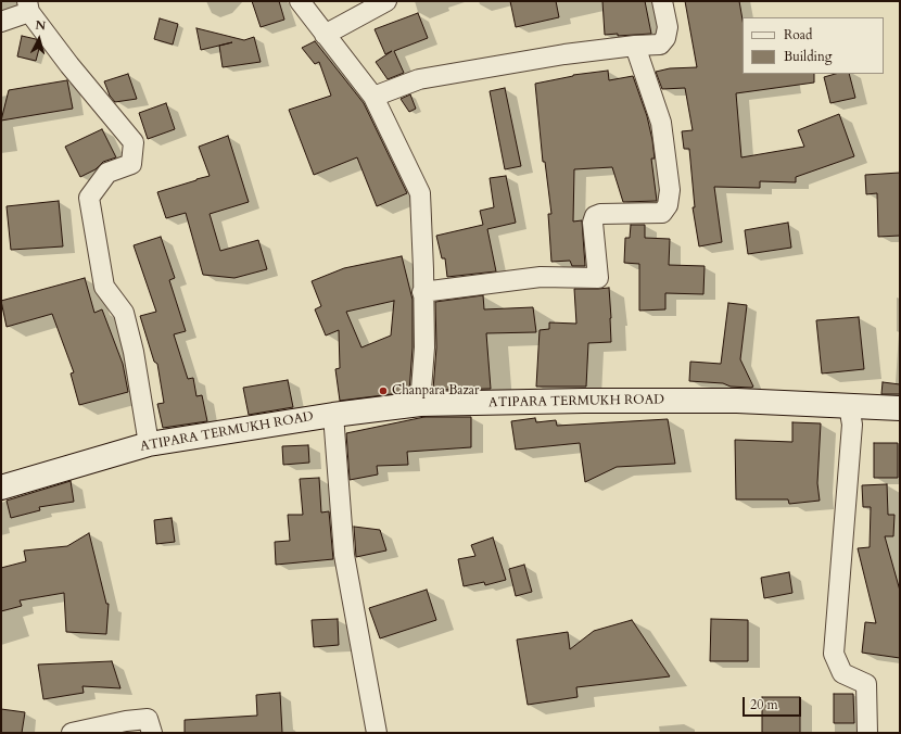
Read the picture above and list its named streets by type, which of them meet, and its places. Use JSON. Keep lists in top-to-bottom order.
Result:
{
  "streets": {
    "main road": ["ATIPARA TERMUKH ROAD"]
  },
  "places": ["Chanpara Bazar"],
  "legend": ["Road", "Building"],
  "scale_bar": "20 m",
  "north": "top"
}
